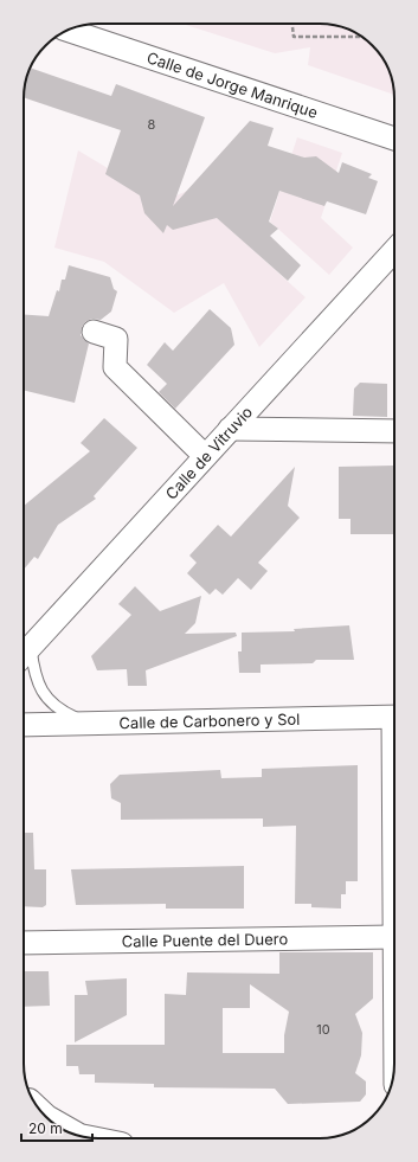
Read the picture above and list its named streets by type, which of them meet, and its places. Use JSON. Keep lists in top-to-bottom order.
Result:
{
  "streets": {
    "street": [
      "Calle de Jorge Manrique",
      "Calle de Vitruvio",
      "Calle de Carbonero y Sol",
      "Calle Puente del Duero"
    ]
  },
  "house_numbers": ["8", "10"],
  "scale_bar": "20 m"
}
